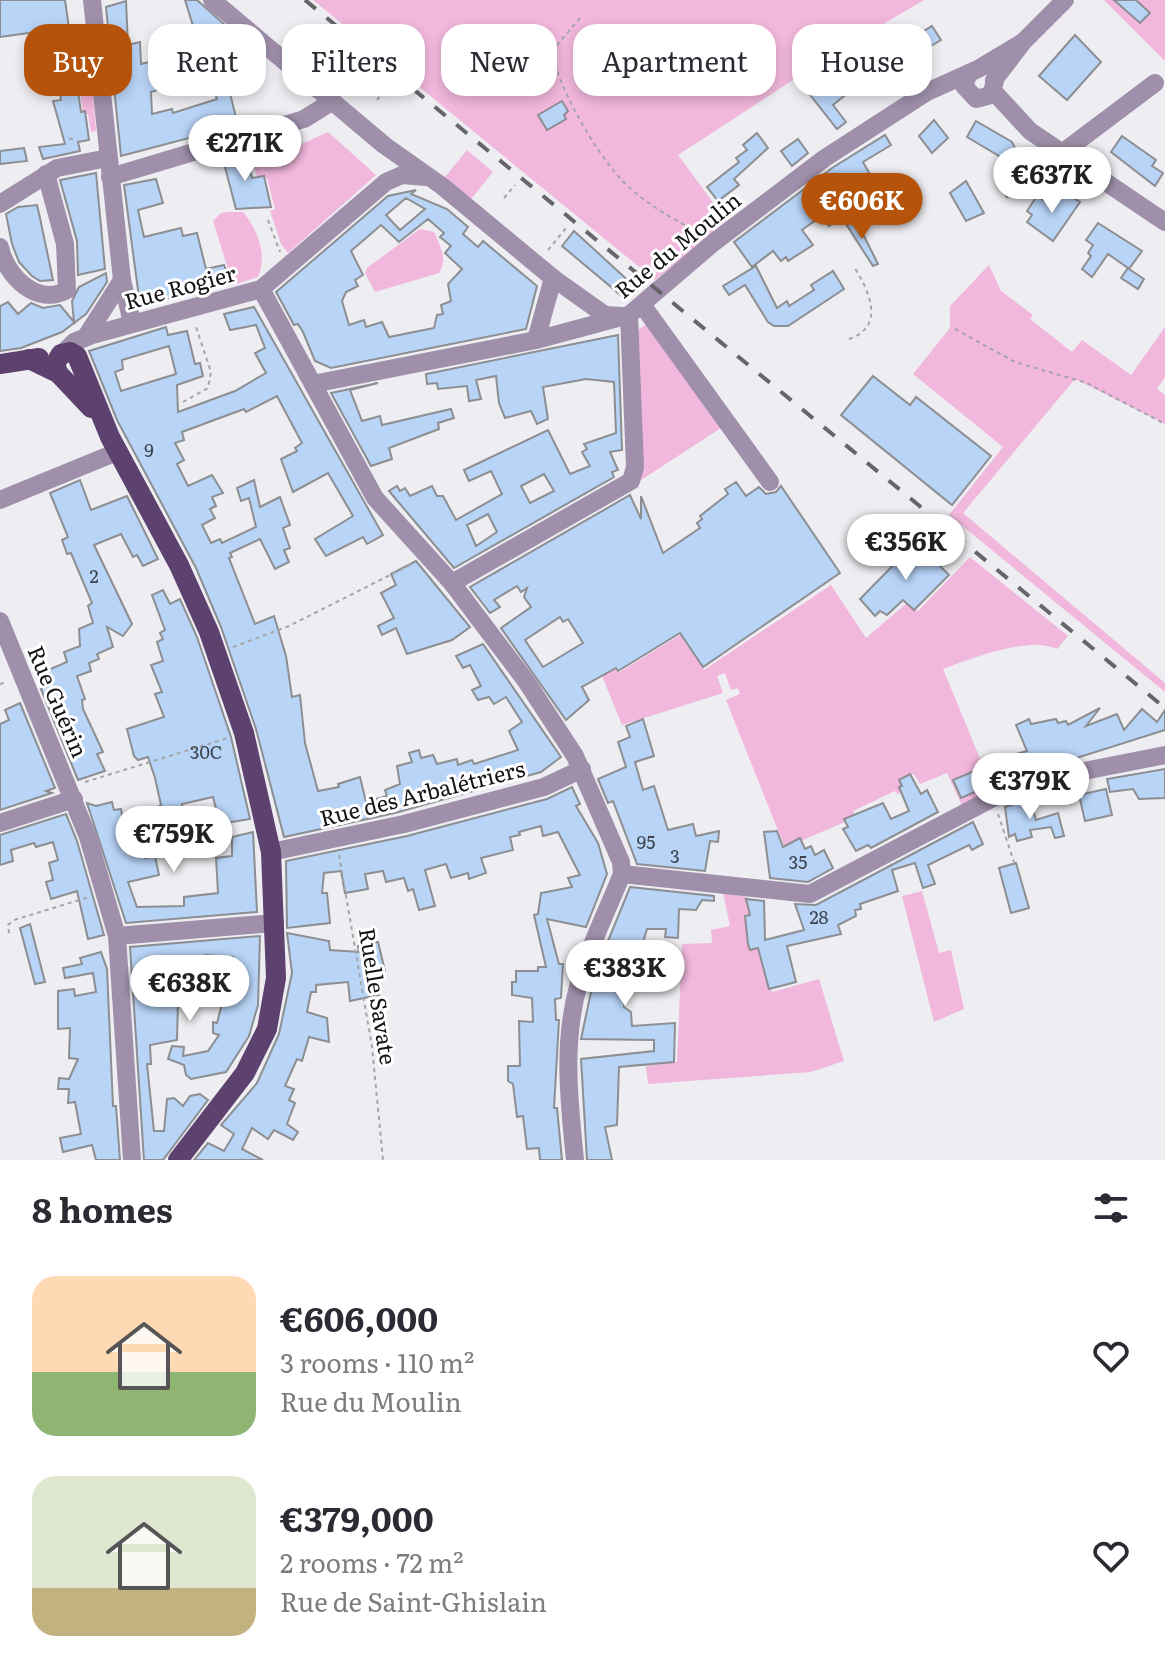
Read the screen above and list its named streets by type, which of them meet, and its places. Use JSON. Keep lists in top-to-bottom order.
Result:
{
  "streets": {
    "street": [
      "Rue du Moulin",
      "Rue Rogier",
      "Rue Guérin",
      "Rue des Arbalétriers"
    ],
    "path": ["Ruelle Savate"]
  },
  "crossings": [
    ["Rue des Arbalétriers", "Ruelle Savate"]
  ],
  "house_numbers": [
    "9",
    "2",
    "30C",
    "95",
    "3",
    "35",
    "28"
  ],
  "page": {
    "chip": [
      "Buy",
      "Rent",
      "Filters",
      "New",
      "Apartment",
      "House"
    ],
    "price": [
      "€271K",
      "€637K",
      "€606K",
      "€356K",
      "€379K",
      "€759K",
      "€383K",
      "€638K"
    ],
    "heading": "8 homes",
    "list": [
      {
        "name": "€606,000",
        "note": "3 rooms · 110 m² · Rue du Moulin"
      },
      {
        "name": "€379,000",
        "note": "2 rooms · 72 m² · Rue de Saint-Ghislain"
      }
    ]
  }
}
